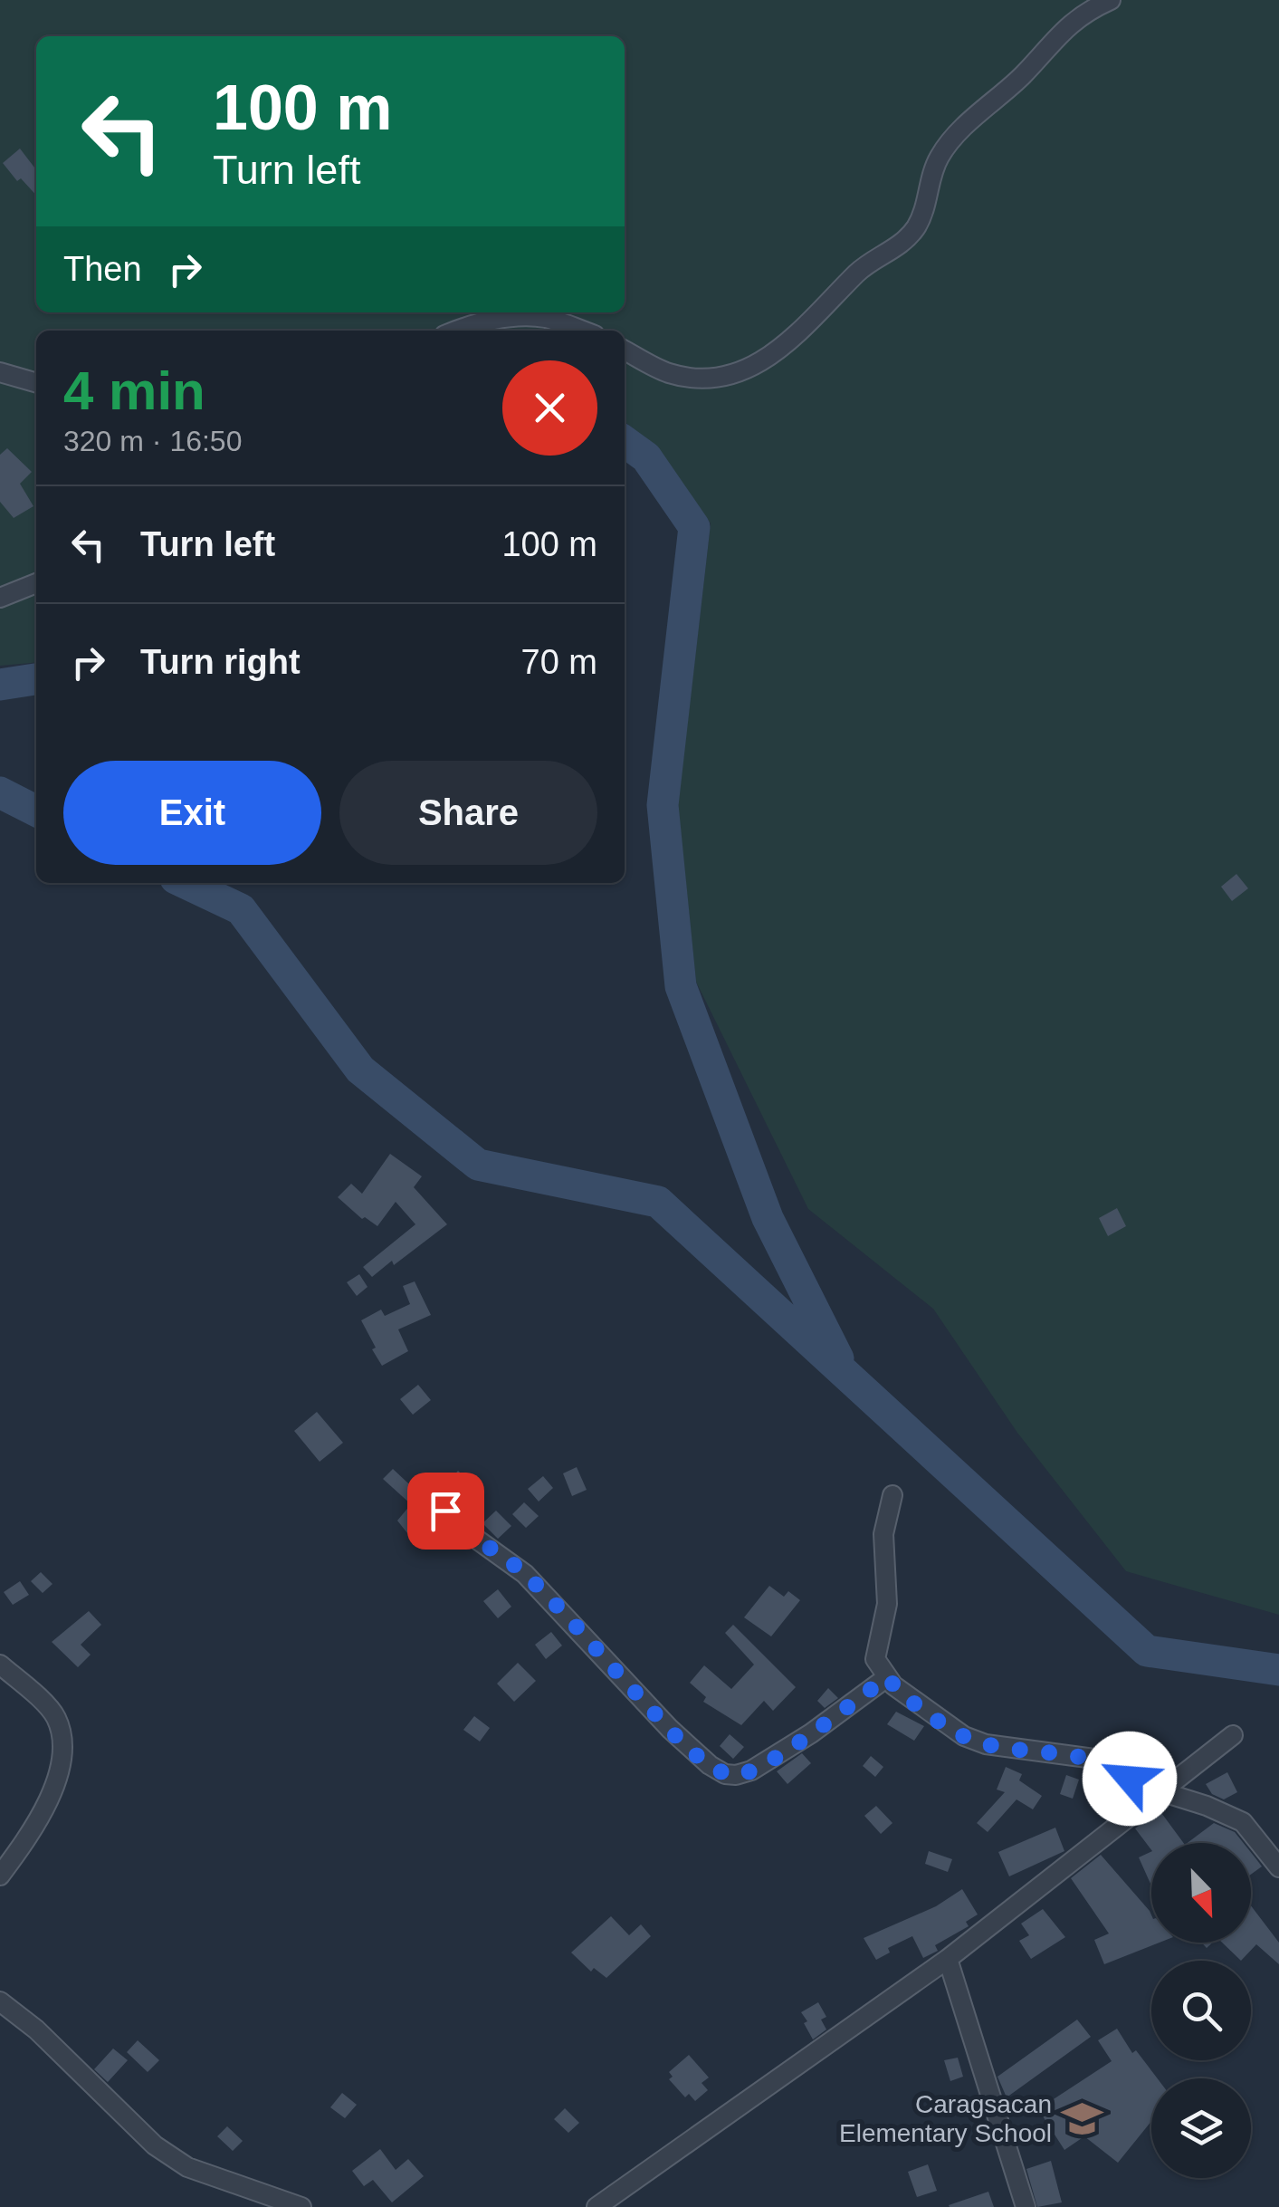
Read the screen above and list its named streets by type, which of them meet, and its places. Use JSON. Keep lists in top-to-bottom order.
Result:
{
  "places": {
    "school or university": ["Caragsacan Elementary School"]
  },
  "north": "bottom right",
  "page": {
    "turn": ["100 m", "Turn left"],
    "then": "Then",
    "heading": ["4 min", "320 m · 16:50"],
    "list": [
      {
        "name": "Turn left",
        "value": "100 m"
      },
      {
        "name": "Turn right",
        "value": "70 m"
      }
    ],
    "buttons": ["Exit", "Share"]
  }
}
